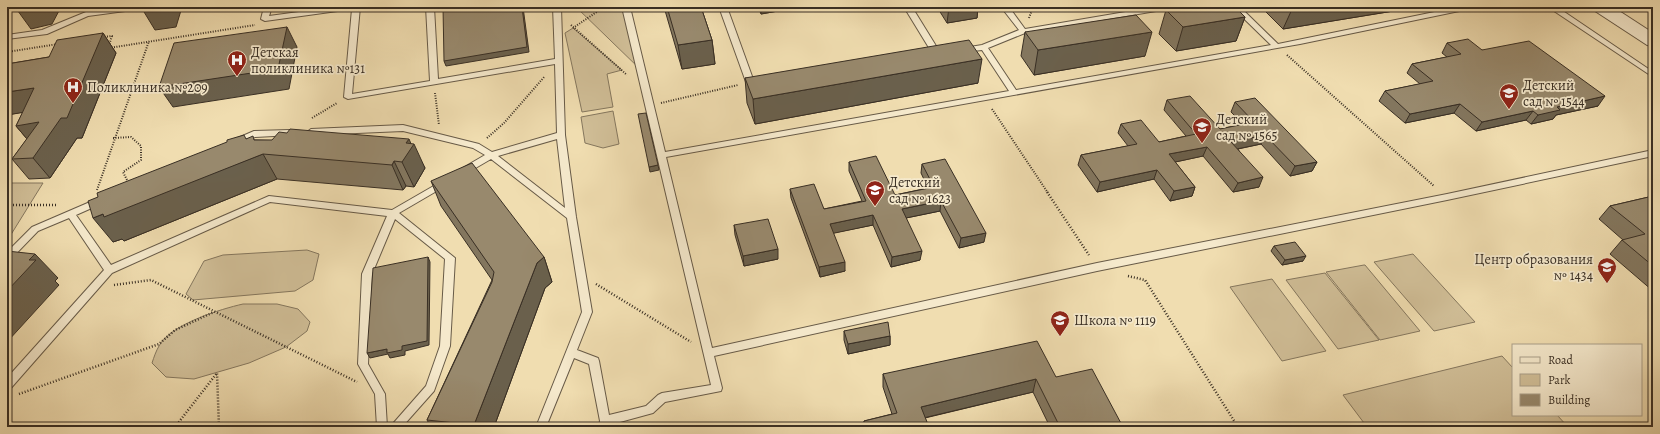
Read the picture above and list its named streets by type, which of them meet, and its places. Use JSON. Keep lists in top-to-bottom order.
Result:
{
  "places": {
    "hospital": ["Детская поликлиника №131", "Поликлиника №209"],
    "school or university": [
      "Детский сад № 1544",
      "Детский сад № 1565",
      "Детский сад № 1623",
      "Центр образования № 1434",
      "Школа № 1119"
    ]
  },
  "legend": ["Road", "Park", "Building"]
}
